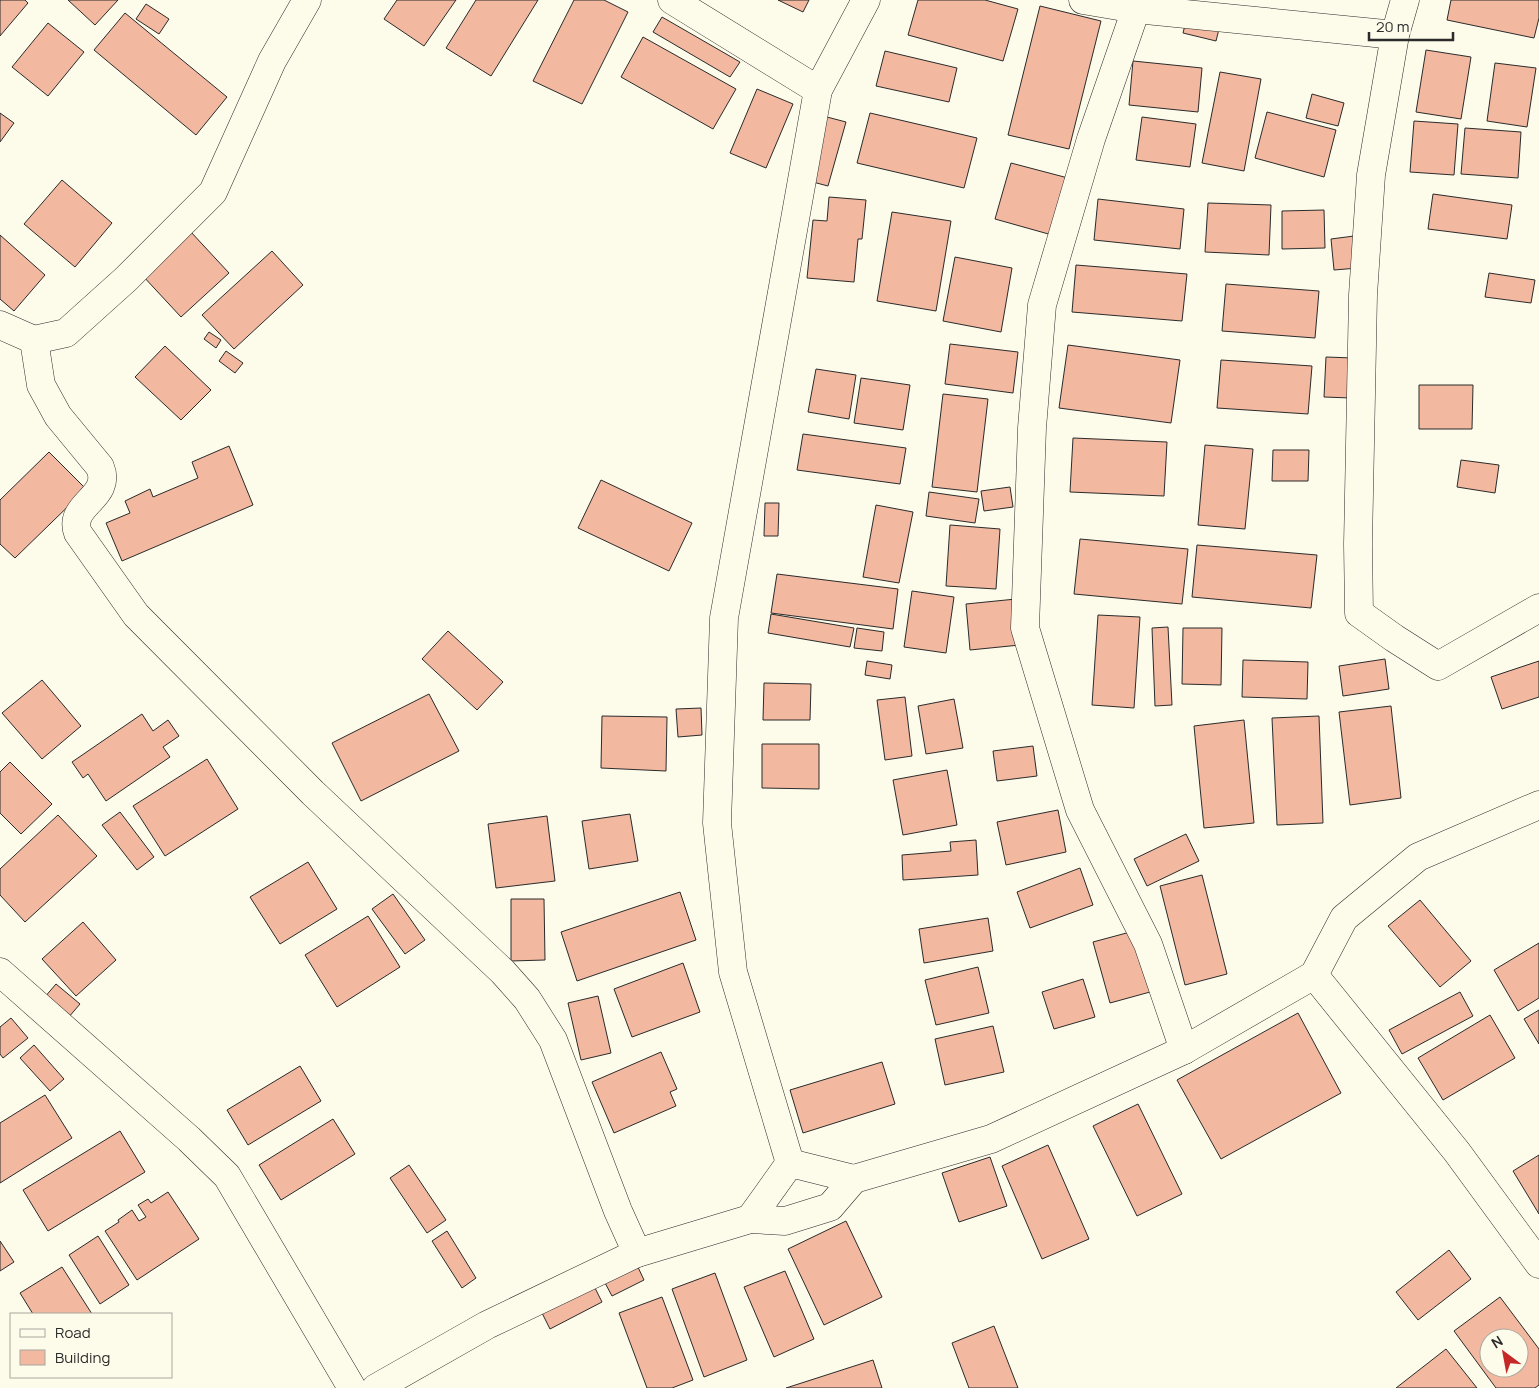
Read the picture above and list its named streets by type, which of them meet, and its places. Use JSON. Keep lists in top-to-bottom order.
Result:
{
  "legend": ["Road", "Building"],
  "scale_bar": "20 m",
  "north": "top left"
}
